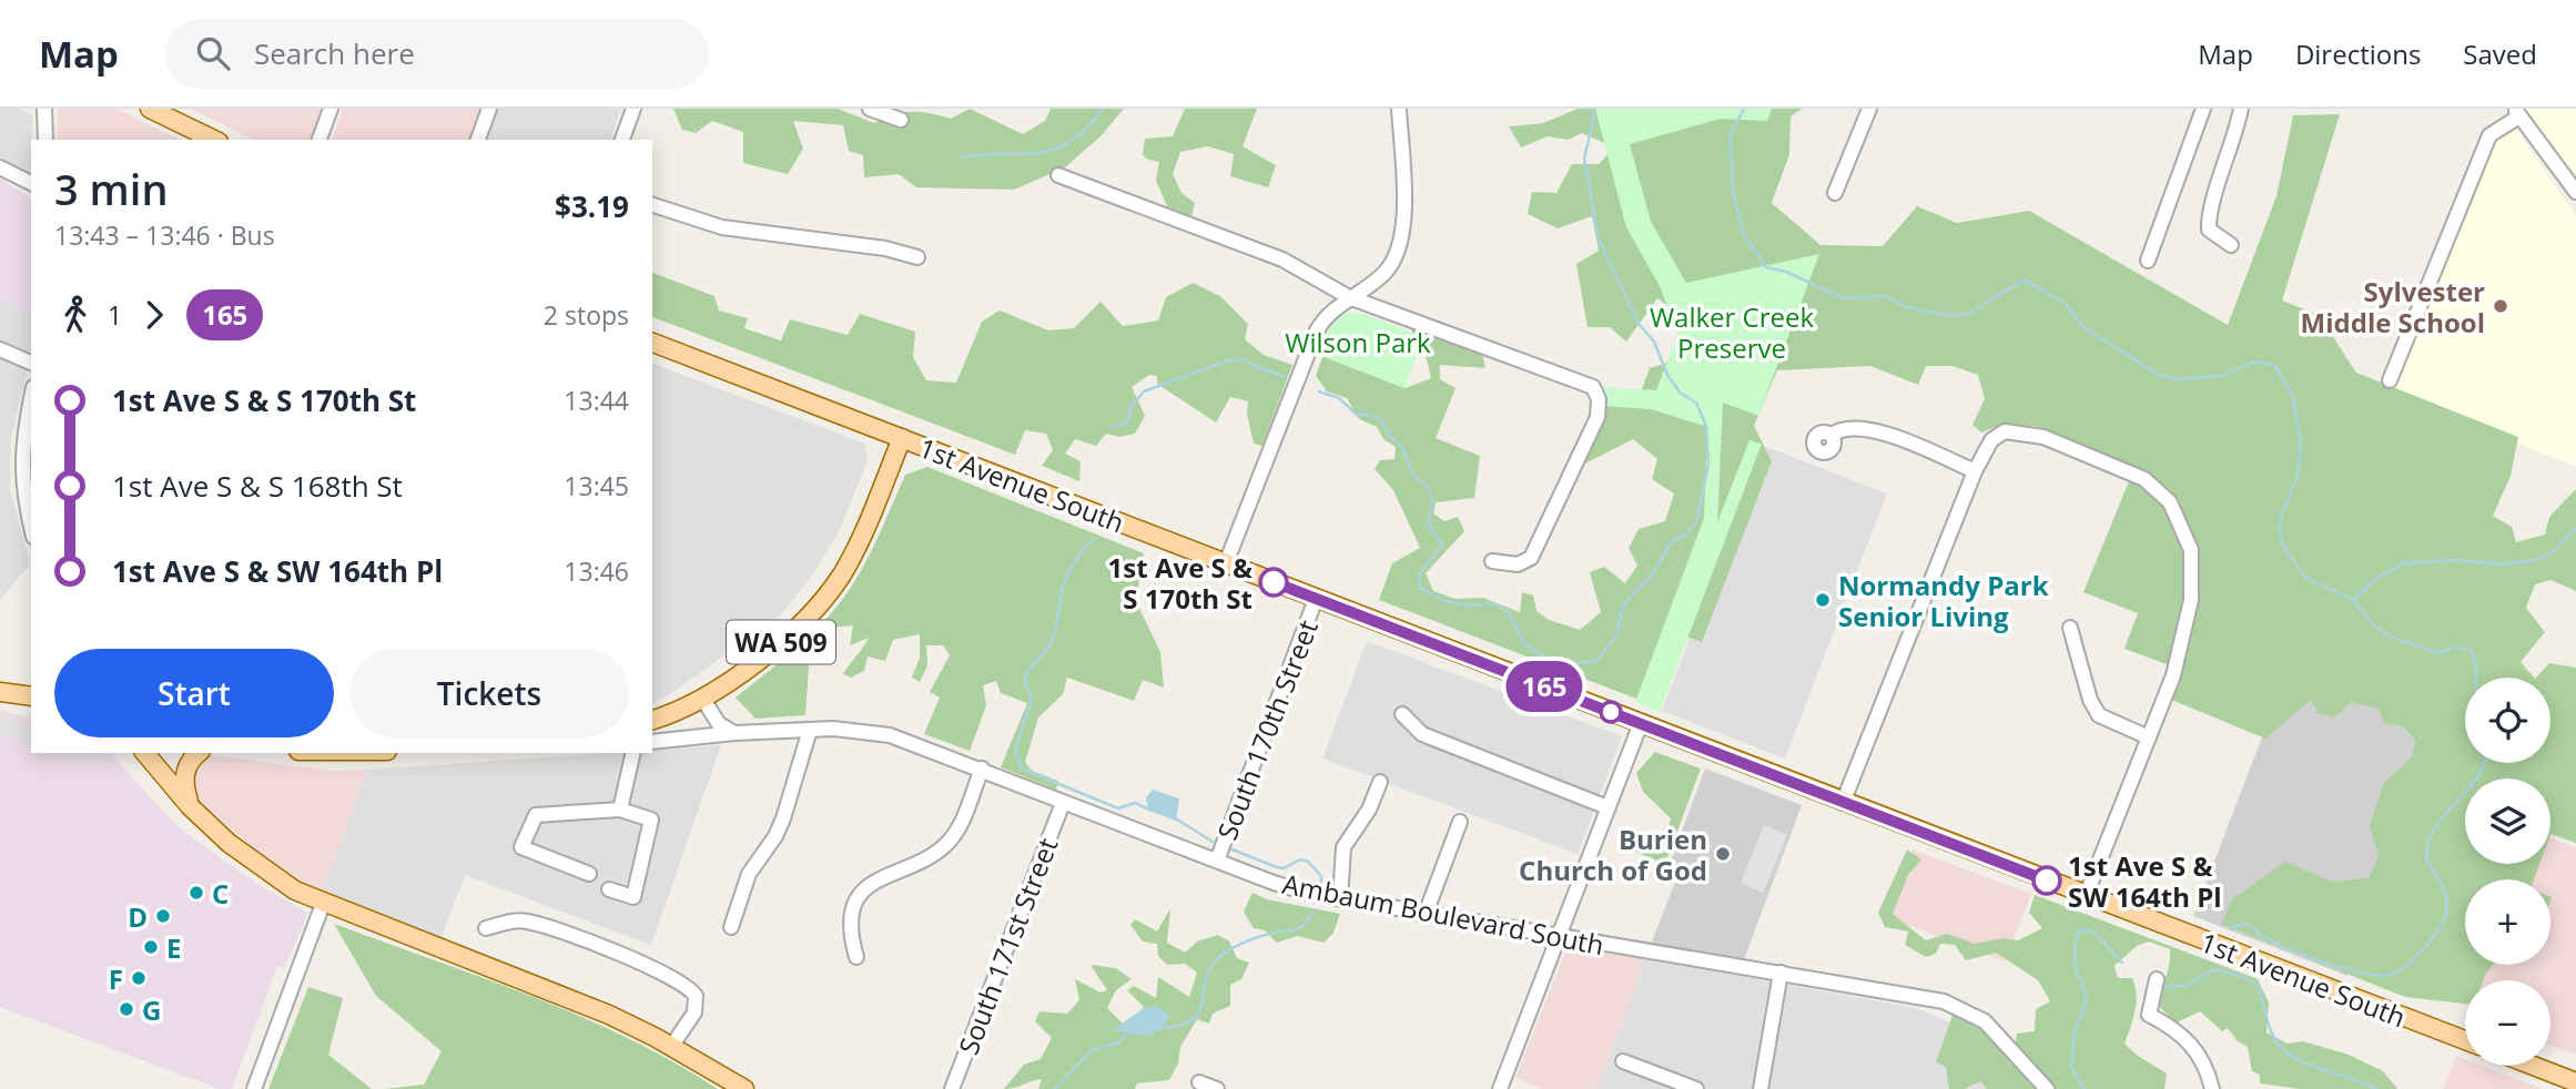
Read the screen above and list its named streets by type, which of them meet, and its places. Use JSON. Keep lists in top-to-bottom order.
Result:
{
  "streets": {
    "main road": ["1st Avenue South", "WA 509"],
    "street": ["South 170th Street", "Ambaum Boulevard South", "South 171st Street"]
  },
  "crossings": [
    ["1st Avenue South", "WA 509"],
    ["1st Avenue South", "South 170th Street"],
    ["South 170th Street", "Ambaum Boulevard South"],
    ["Ambaum Boulevard South", "South 171st Street"]
  ],
  "parks": ["Walker Creek Preserve", "Wilson Park"],
  "places": [
    "Sylvester Middle School",
    "1st Ave S & S 170th St",
    "Normandy Park Senior Living",
    "Burien Church of God",
    "1st Ave S & SW 164th Pl",
    "C",
    "D",
    "E",
    "F",
    "G"
  ],
  "lines": ["bus line 165"],
  "page": {
    "header": "Map",
    "search": "Search here",
    "nav": ["Map", "Directions", "Saved"],
    "on_map": "165",
    "heading": ["3 min", "13:43 – 13:46 · Bus", "$3.19"],
    "legs": ["1", "165", "2 stops"],
    "list": [
      {
        "name": "1st Ave S & S 170th St",
        "value": "13:44"
      },
      {
        "name": "1st Ave S & S 168th St",
        "value": "13:45"
      },
      {
        "name": "1st Ave S & SW 164th Pl",
        "value": "13:46"
      }
    ],
    "buttons": ["Start", "Tickets"],
    "map_buttons": ["+", "−"]
  }
}
